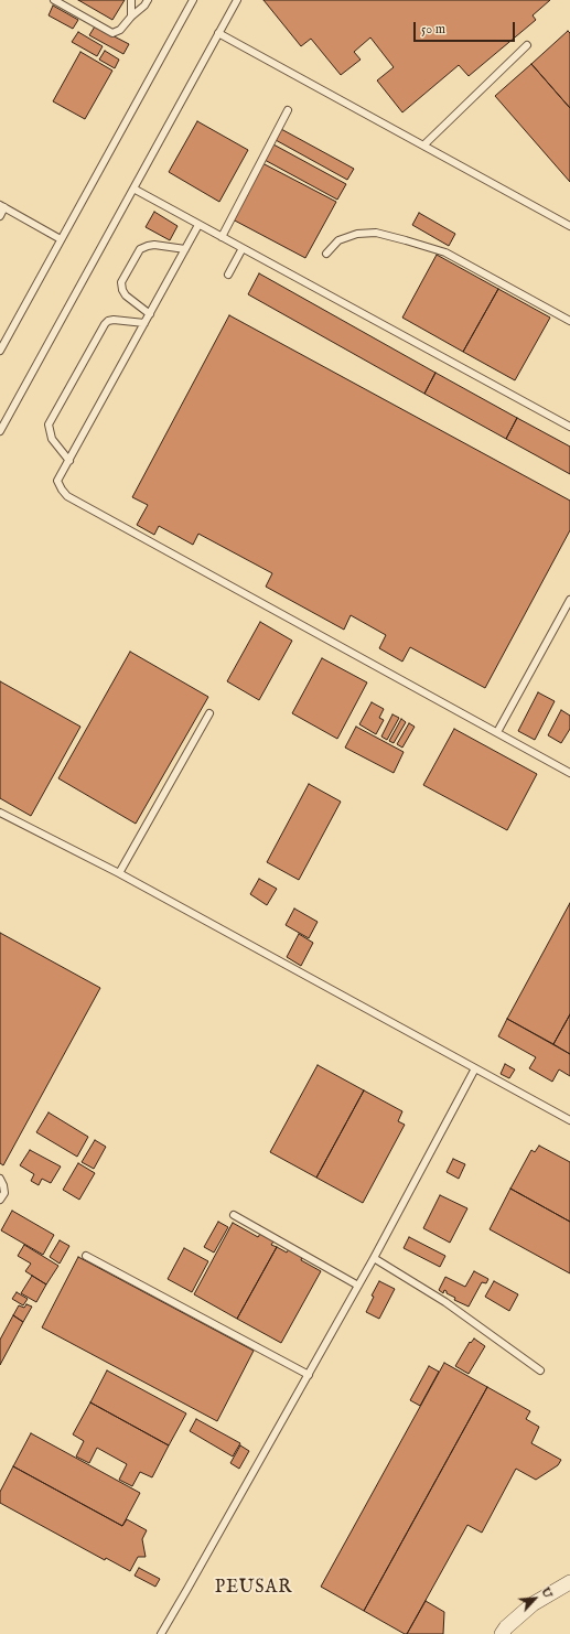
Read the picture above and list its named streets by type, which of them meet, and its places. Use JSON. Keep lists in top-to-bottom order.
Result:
{
  "districts": ["PEUSAR"],
  "scale_bar": "50 m",
  "north": "top right"
}
